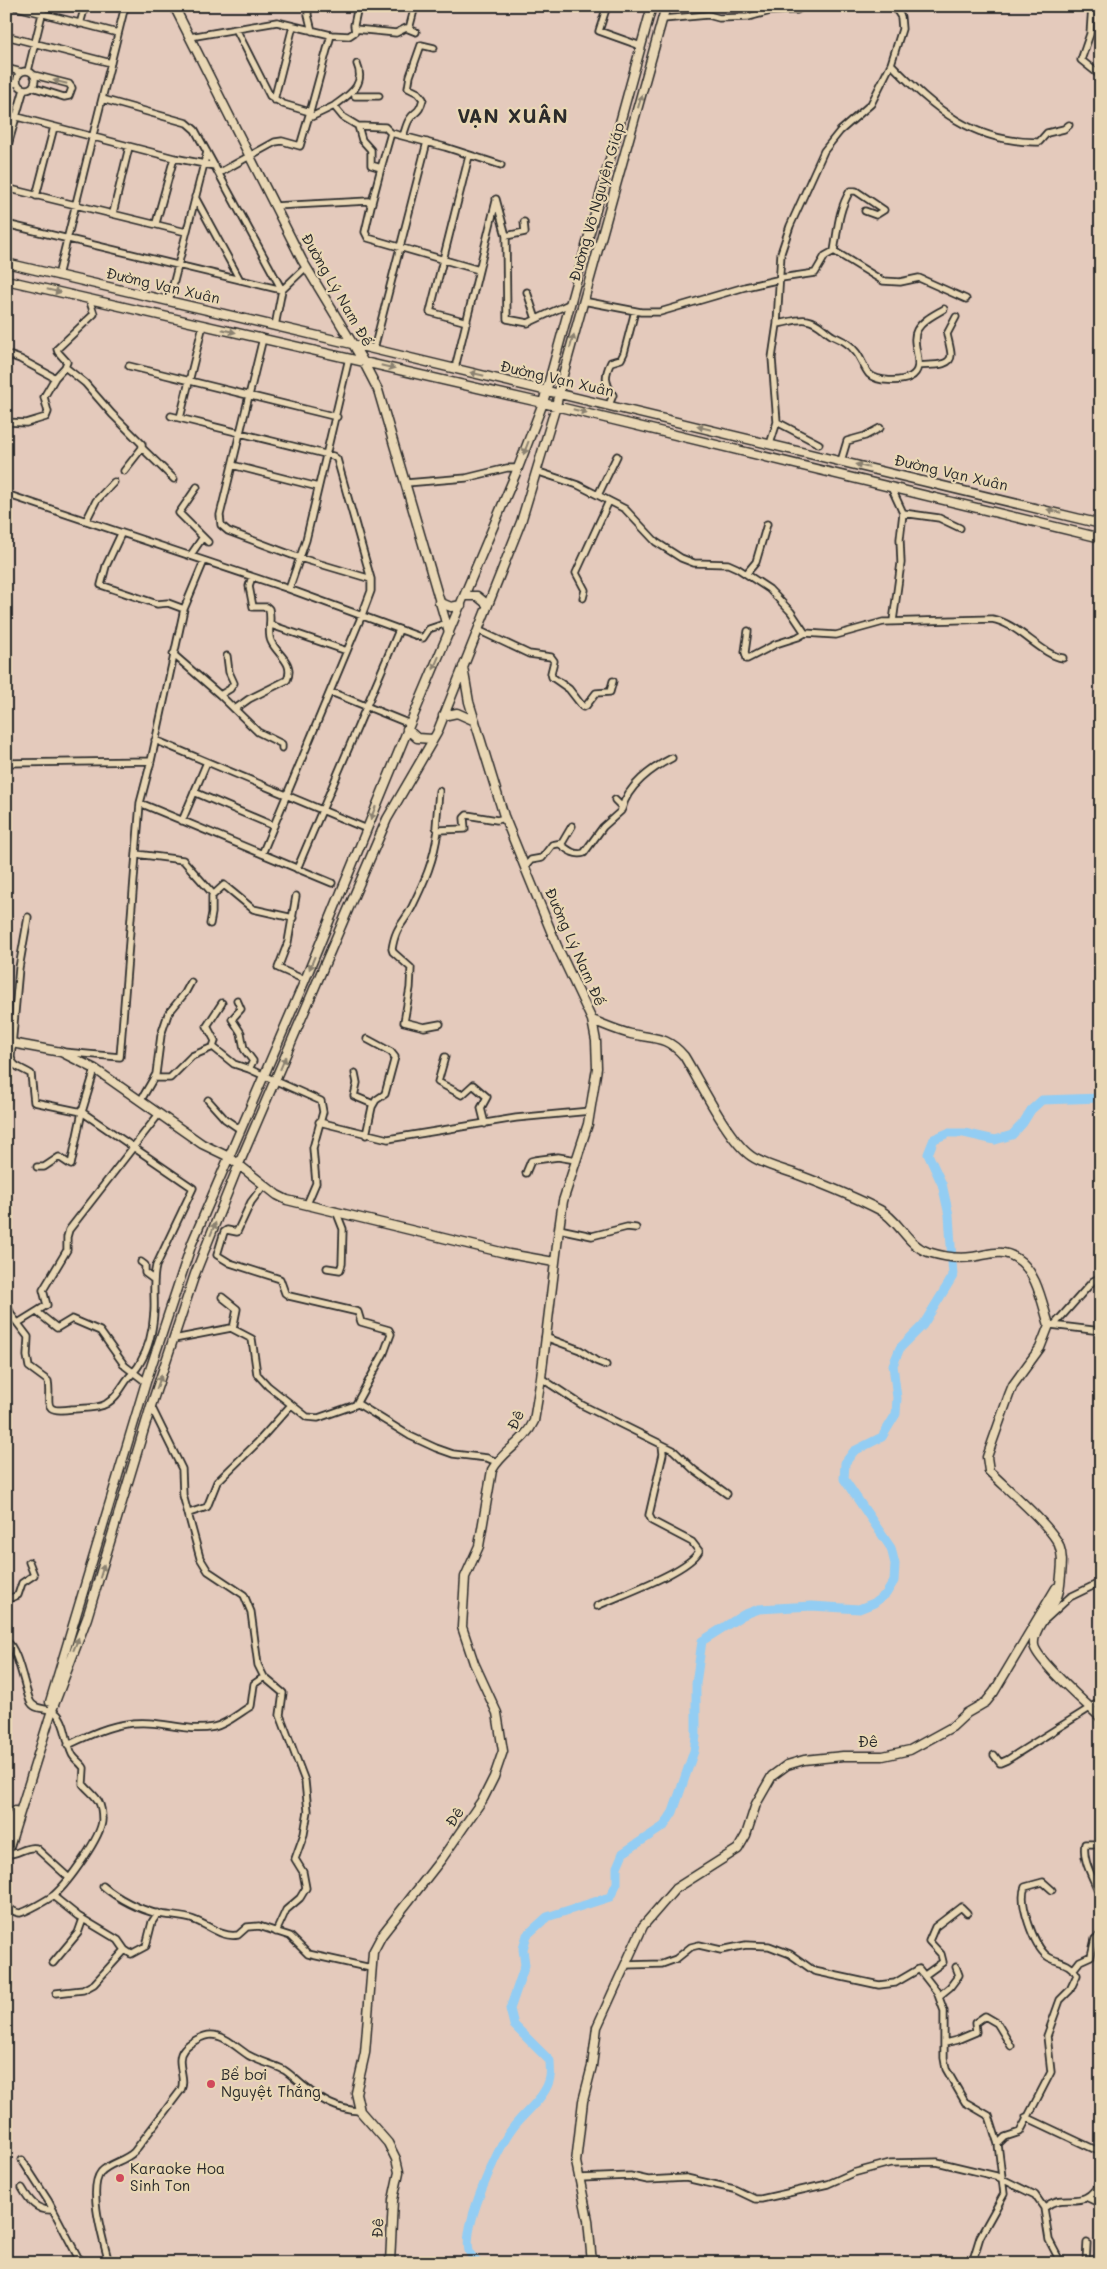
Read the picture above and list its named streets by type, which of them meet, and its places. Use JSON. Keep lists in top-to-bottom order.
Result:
{
  "streets": {
    "main road": [
      "Đường Võ Nguyên Giáp",
      "Đường Vạn Xuân",
      "Đường Lý Nam Đế",
      "Đê"
    ]
  },
  "crossings": [
    ["Đường Võ Nguyên Giáp", "Đường Vạn Xuân"],
    ["Đường Võ Nguyên Giáp", "Đường Lý Nam Đế"],
    ["Đường Vạn Xuân", "Đường Lý Nam Đế"],
    ["Đường Lý Nam Đế", "Đê"]
  ],
  "districts": ["VẠN XUÂN"],
  "places": ["Bể bơi Nguyệt Thắng", "Karaoke Hoa Sinh Ton"]
}
